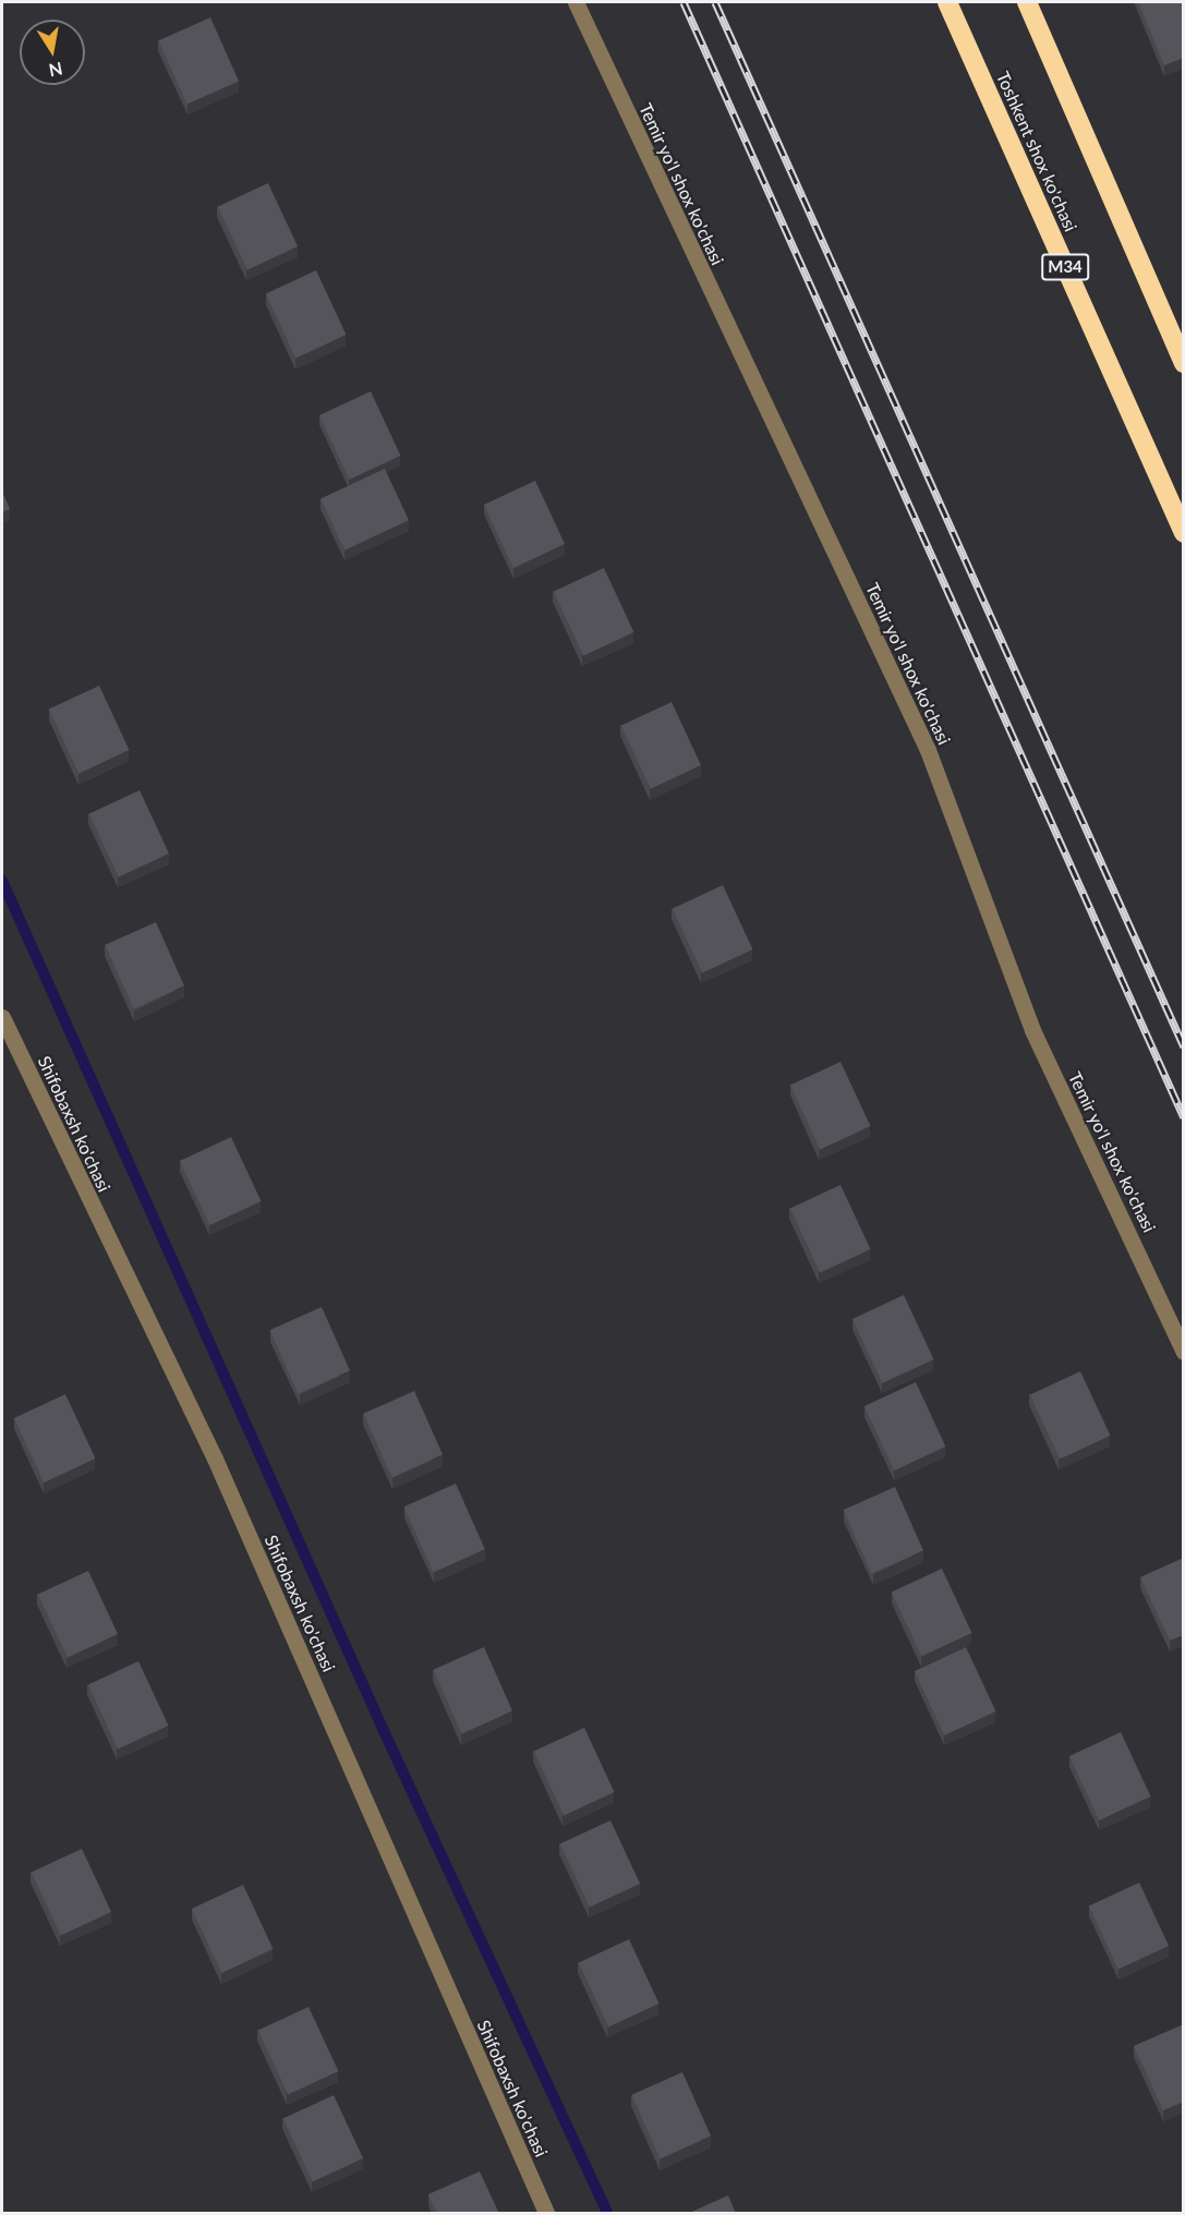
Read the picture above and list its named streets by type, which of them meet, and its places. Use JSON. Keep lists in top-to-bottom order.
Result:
{
  "streets": {
    "highway": ["Toshkent shox ko'chasi", "M34"],
    "street": ["Temir yo'l shox ko'chasi", "Shifobaxsh ko'chasi"]
  },
  "north": "bottom"
}
